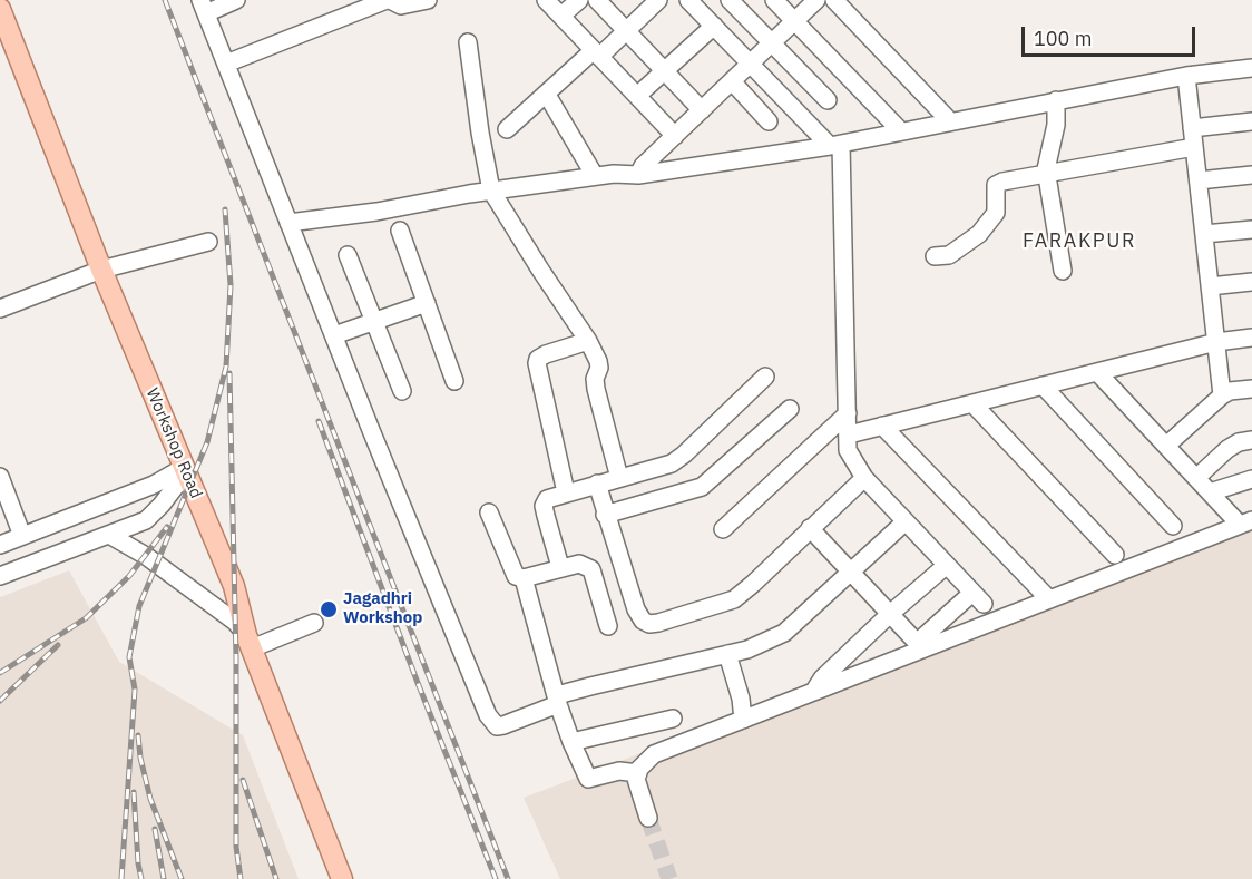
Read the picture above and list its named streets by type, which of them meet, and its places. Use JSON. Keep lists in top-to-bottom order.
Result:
{
  "streets": {
    "main road": ["Workshop Road"]
  },
  "districts": ["FARAKPUR"],
  "places": ["Jagadhri Workshop"],
  "scale_bar": "100 m"
}
